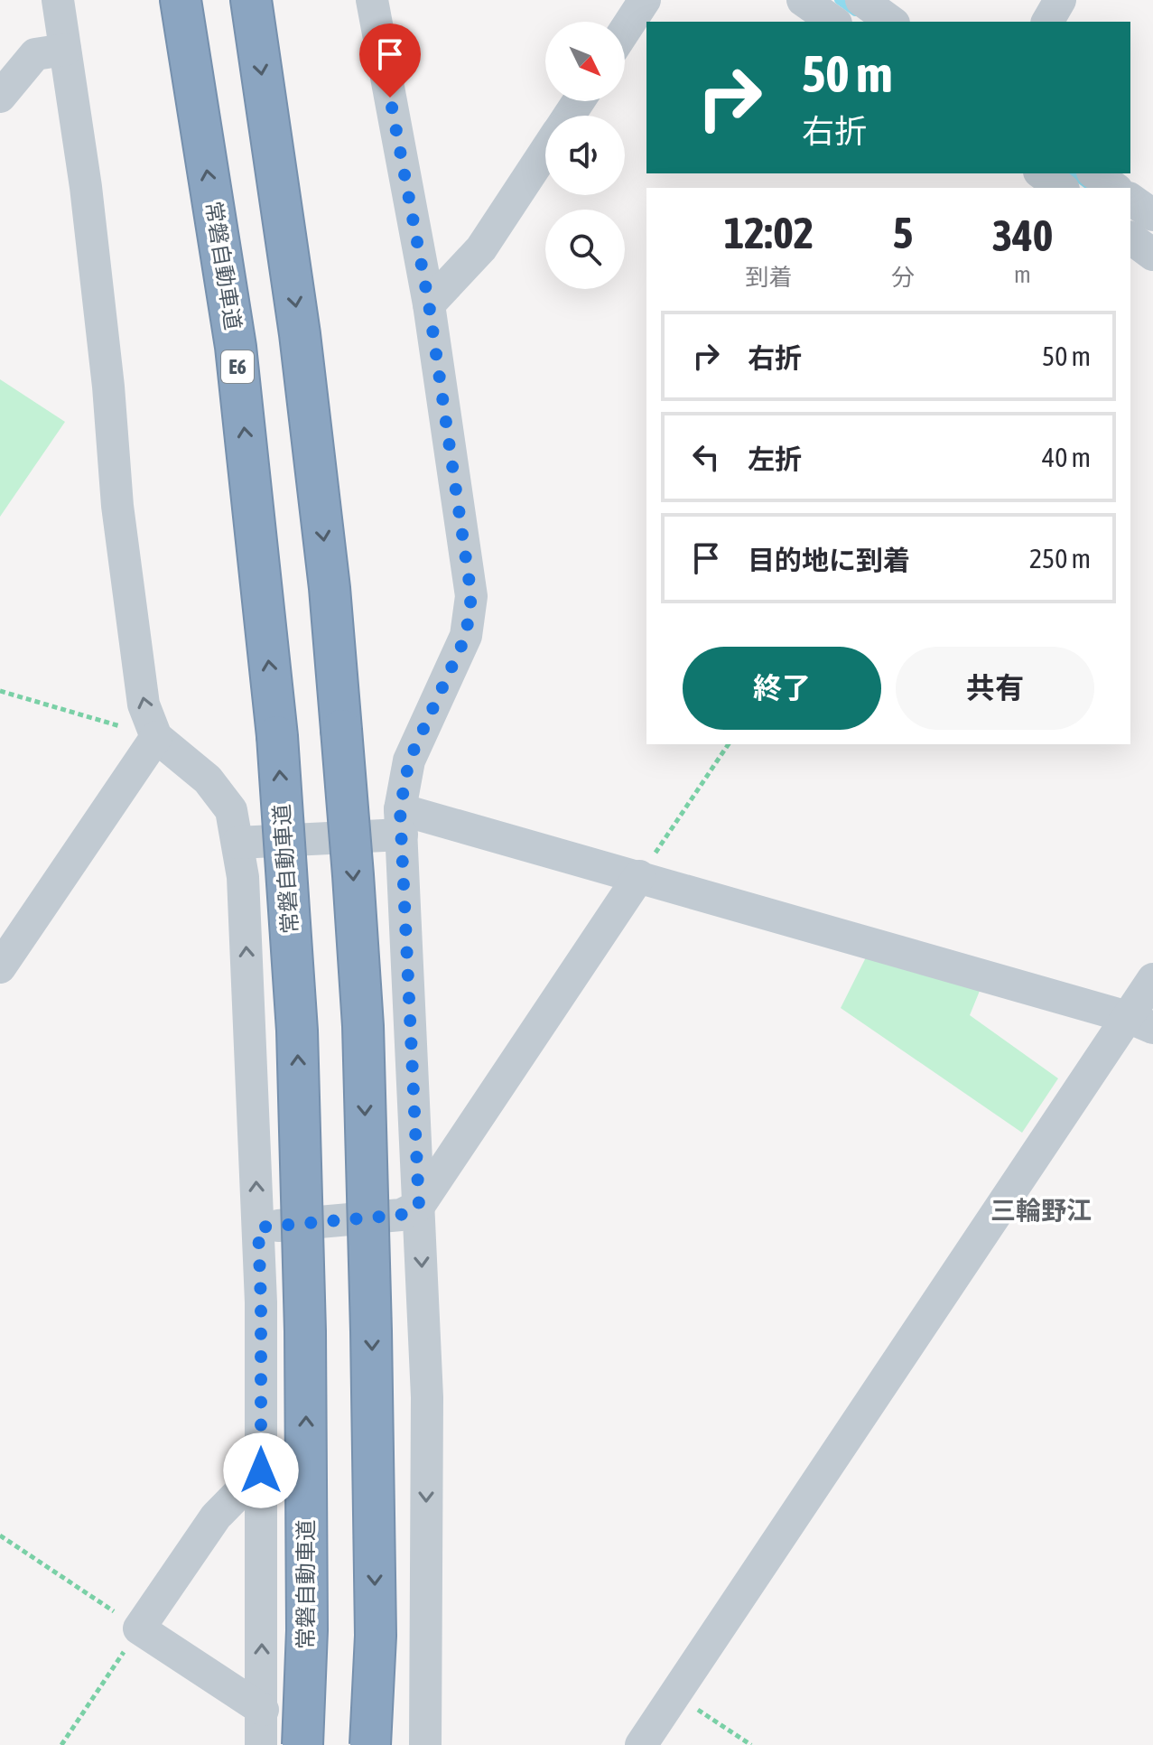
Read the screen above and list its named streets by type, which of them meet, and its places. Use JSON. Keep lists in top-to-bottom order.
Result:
{
  "streets": {
    "highway": ["常磐自動車道", "E6"]
  },
  "districts": ["三輪野江"],
  "north": "bottom right",
  "page": {
    "turn": ["50 m", "右折"],
    "eta": [
      "12:02",
      "到着",
      "5",
      "分",
      "340",
      "m"
    ],
    "list": [
      {
        "name": "右折",
        "value": "50 m"
      },
      {
        "name": "左折",
        "value": "40 m"
      },
      {
        "name": "目的地に到着",
        "value": "250 m"
      }
    ],
    "buttons": ["終了", "共有"]
  }
}
